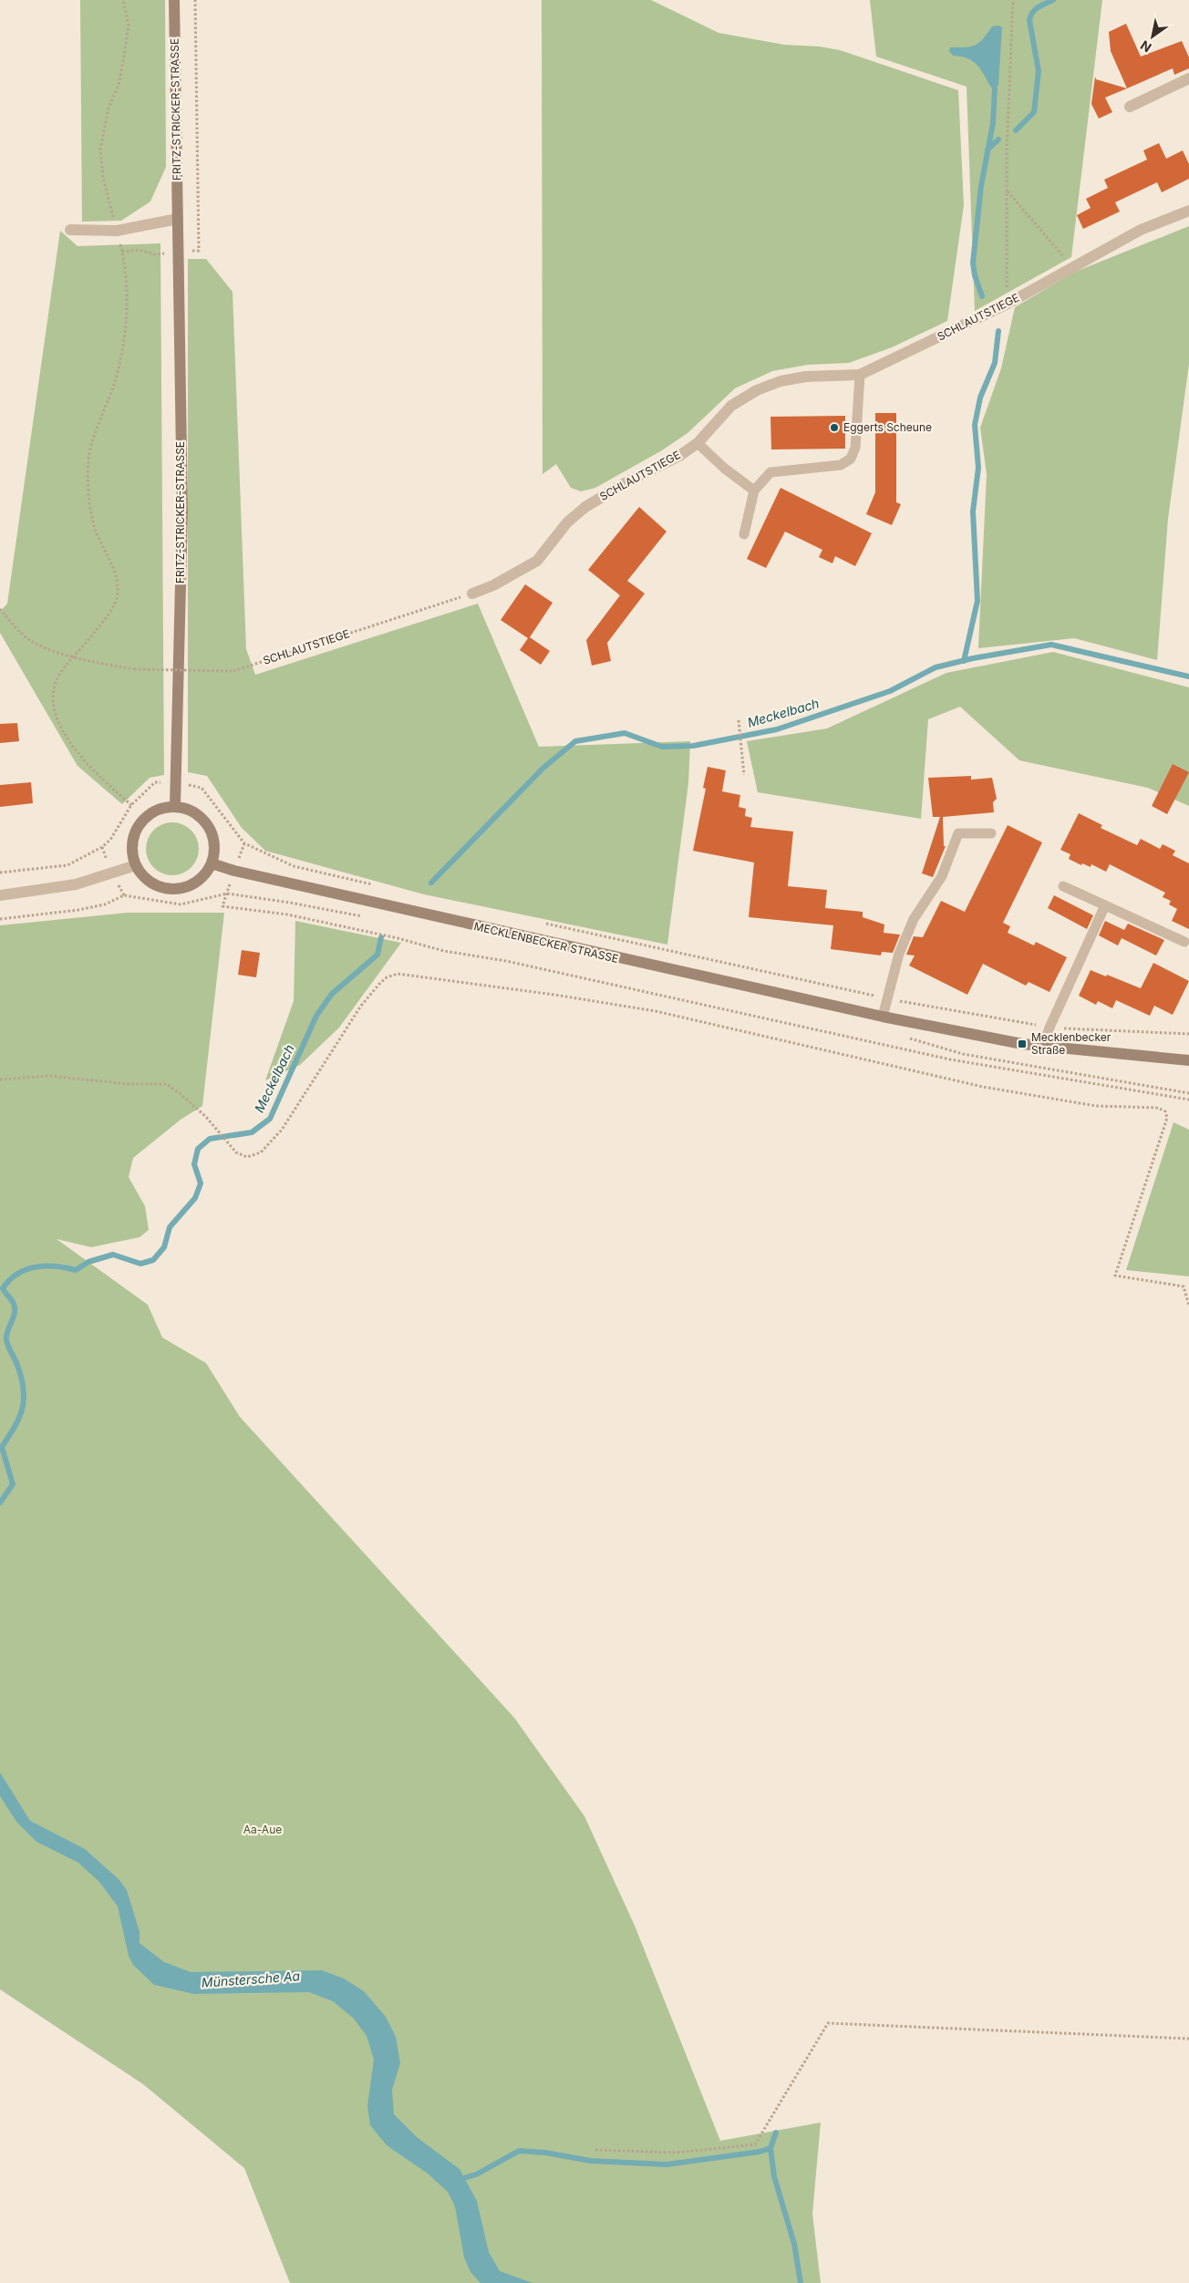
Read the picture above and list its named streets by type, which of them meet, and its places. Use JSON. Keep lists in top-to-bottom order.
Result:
{
  "streets": {
    "main road": ["FRITZ-STRICKER-STRASSE", "MECKLENBECKER STRASSE"],
    "street": ["SCHLAUTSTIEGE"]
  },
  "crossings": [
    ["FRITZ-STRICKER-STRASSE", "MECKLENBECKER STRASSE"]
  ],
  "water": ["Meckelbach", "Münstersche Aa"],
  "parks": ["Aa-Aue"],
  "places": {
    "other": ["Eggerts Scheune"],
    "transit": ["Mecklenbecker Straße"]
  },
  "north": "bottom left"
}
